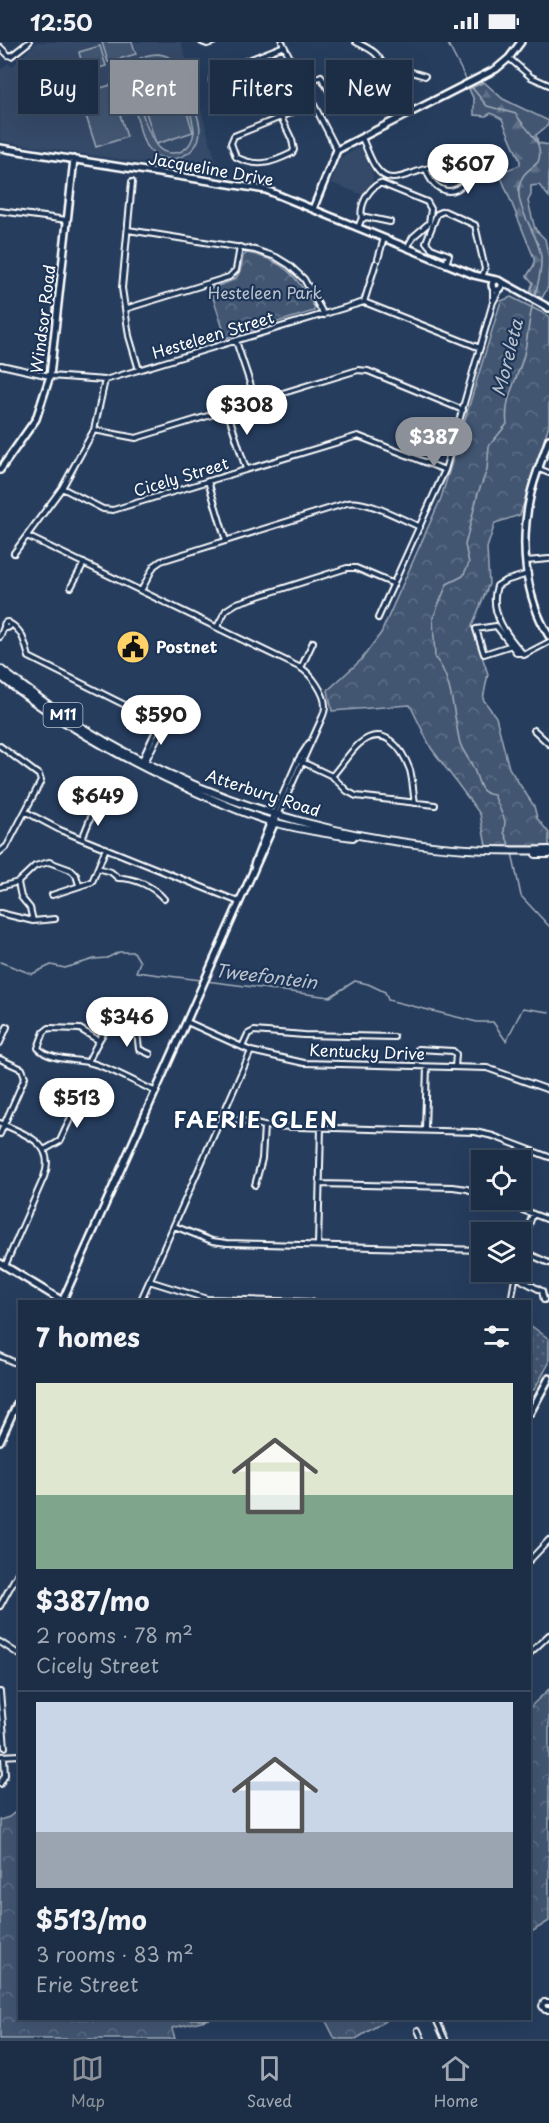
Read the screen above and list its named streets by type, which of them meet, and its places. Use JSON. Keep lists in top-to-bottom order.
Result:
{
  "streets": {
    "main road": ["M11", "Atterbury Road"],
    "street": [
      "Jacqueline Drive",
      "Windsor Road",
      "Hesteleen Street",
      "Cicely Street",
      "Kentucky Drive"
    ]
  },
  "crossings": [
    ["Jacqueline Drive", "Windsor Road"],
    ["Windsor Road", "Hesteleen Street"]
  ],
  "districts": ["FAERIE GLEN"],
  "water": ["Moreleta", "Tweefontein"],
  "parks": ["Hesteleen Park"],
  "places": {
    "public building": ["Postnet"]
  },
  "page": {
    "status": "12:50",
    "chip": [
      "Buy",
      "Rent",
      "Filters",
      "New"
    ],
    "price": [
      "$607",
      "$308",
      "$387",
      "$590",
      "$649",
      "$346",
      "$513"
    ],
    "heading": "7 homes",
    "list": [
      {
        "name": "$387/mo",
        "note": "2 rooms · 78 m² · Cicely Street"
      },
      {
        "name": "$513/mo",
        "note": "3 rooms · 83 m² · Erie Street"
      }
    ],
    "tabs": ["Map", "Saved", "Home"]
  }
}
